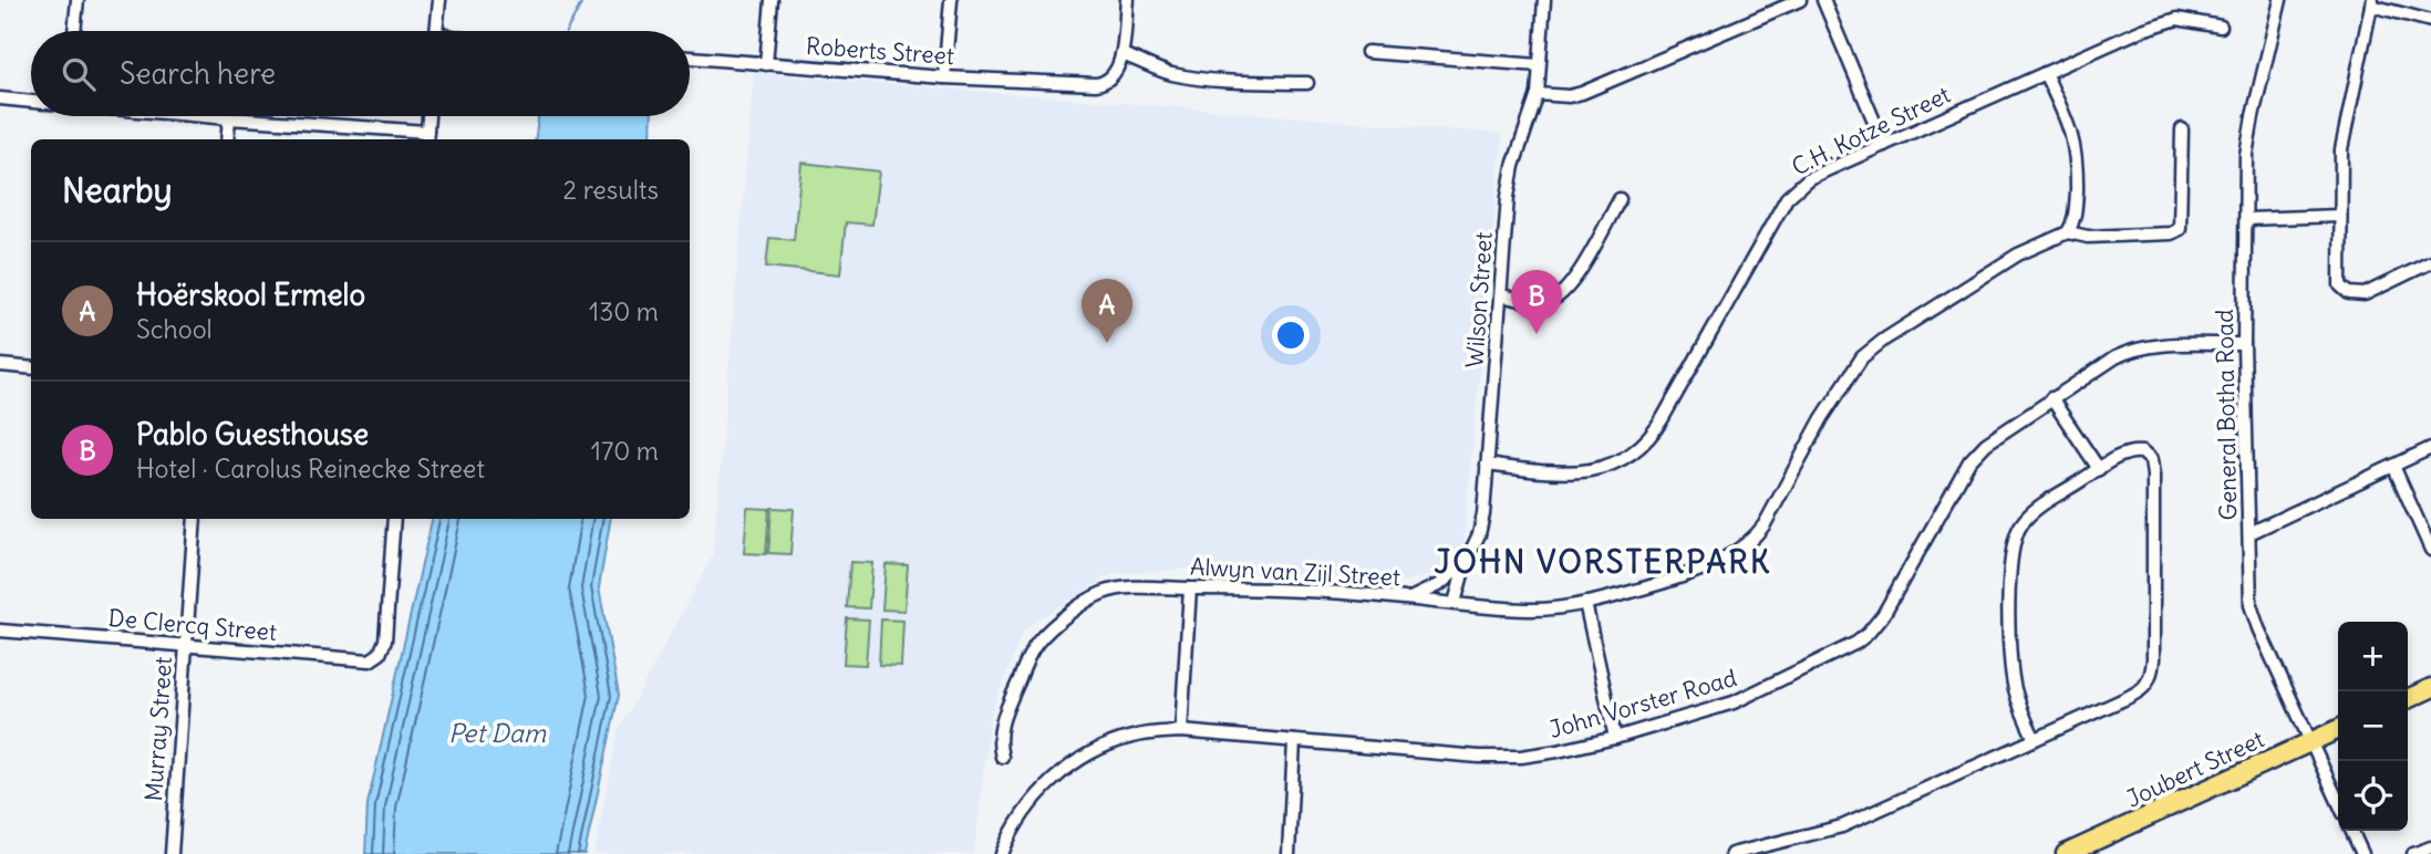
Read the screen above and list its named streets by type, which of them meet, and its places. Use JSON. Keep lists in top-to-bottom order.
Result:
{
  "streets": {
    "main road": ["Joubert Street"],
    "street": [
      "Roberts Street",
      "C.H. Kotze Street",
      "Wilson Street",
      "General Botha Road",
      "Alwyn van Zijl Street",
      "De Clercq Street",
      "John Vorster Road",
      "Murray Street"
    ]
  },
  "crossings": [
    ["C.H. Kotze Street", "Wilson Street"],
    ["Wilson Street", "Alwyn van Zijl Street"],
    ["General Botha Road", "John Vorster Road"],
    ["General Botha Road", "Joubert Street"],
    ["De Clercq Street", "Murray Street"]
  ],
  "districts": ["JOHN VORSTERPARK"],
  "water": ["Pet Dam"],
  "page": {
    "search": "Search here",
    "heading": ["Nearby", "2 results"],
    "list": [
      {
        "mark": "A",
        "name": "Hoërskool Ermelo",
        "note": "School",
        "value": "130 m"
      },
      {
        "mark": "B",
        "name": "Pablo Guesthouse",
        "note": "Hotel · Carolus Reinecke Street",
        "value": "170 m"
      }
    ],
    "pins": ["B", "A"],
    "map_buttons": ["+", "−"]
  }
}
